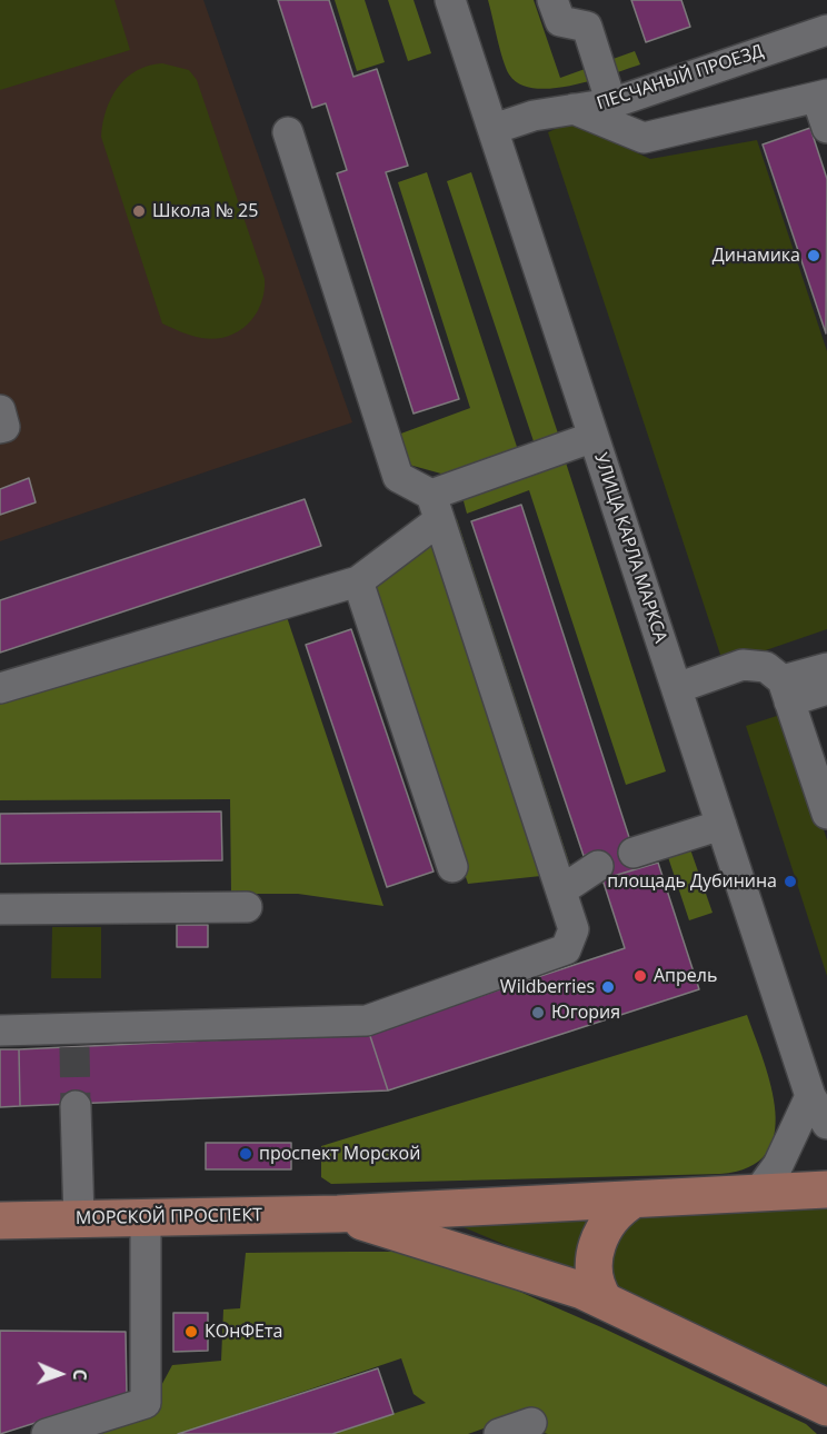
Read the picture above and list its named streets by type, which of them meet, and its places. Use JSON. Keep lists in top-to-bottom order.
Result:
{
  "streets": {
    "main road": ["МОРСКОЙ ПРОСПЕКТ"],
    "street": ["ПЕСЧАНЫЙ ПРОЕЗД", "УЛИЦА КАРЛА МАРКСА"]
  },
  "crossings": [
    ["ПЕСЧАНЫЙ ПРОЕЗД", "УЛИЦА КАРЛА МАРКСА"]
  ],
  "places": [
    "Школа № 25",
    "Динамика",
    "площадь Дубинина",
    "Апрель",
    "Wildberries",
    "Югория",
    "проспект Морской",
    "КОнФЕта"
  ],
  "north": "right"
}
